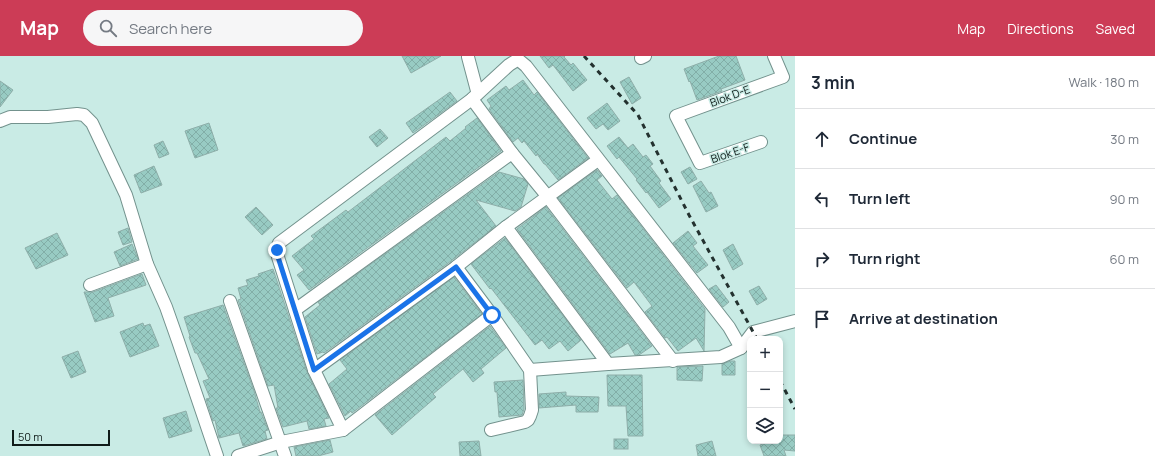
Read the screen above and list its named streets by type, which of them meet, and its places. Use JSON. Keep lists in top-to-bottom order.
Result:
{
  "streets": {
    "street": ["Blok D-E", "Blok E-F"]
  },
  "crossings": [
    ["Blok D-E", "Blok E-F"]
  ],
  "scale_bar": "50 m",
  "page": {
    "header": "Map",
    "search": "Search here",
    "nav": ["Map", "Directions", "Saved"],
    "heading": ["3 min", "Walk · 180 m"],
    "list": [
      ["Continue", "30 m"],
      ["Turn left", "90 m"],
      ["Turn right", "60 m"],
      "Arrive at destination"
    ],
    "map_buttons": ["+", "−"],
    "scale": "50 m"
  }
}
